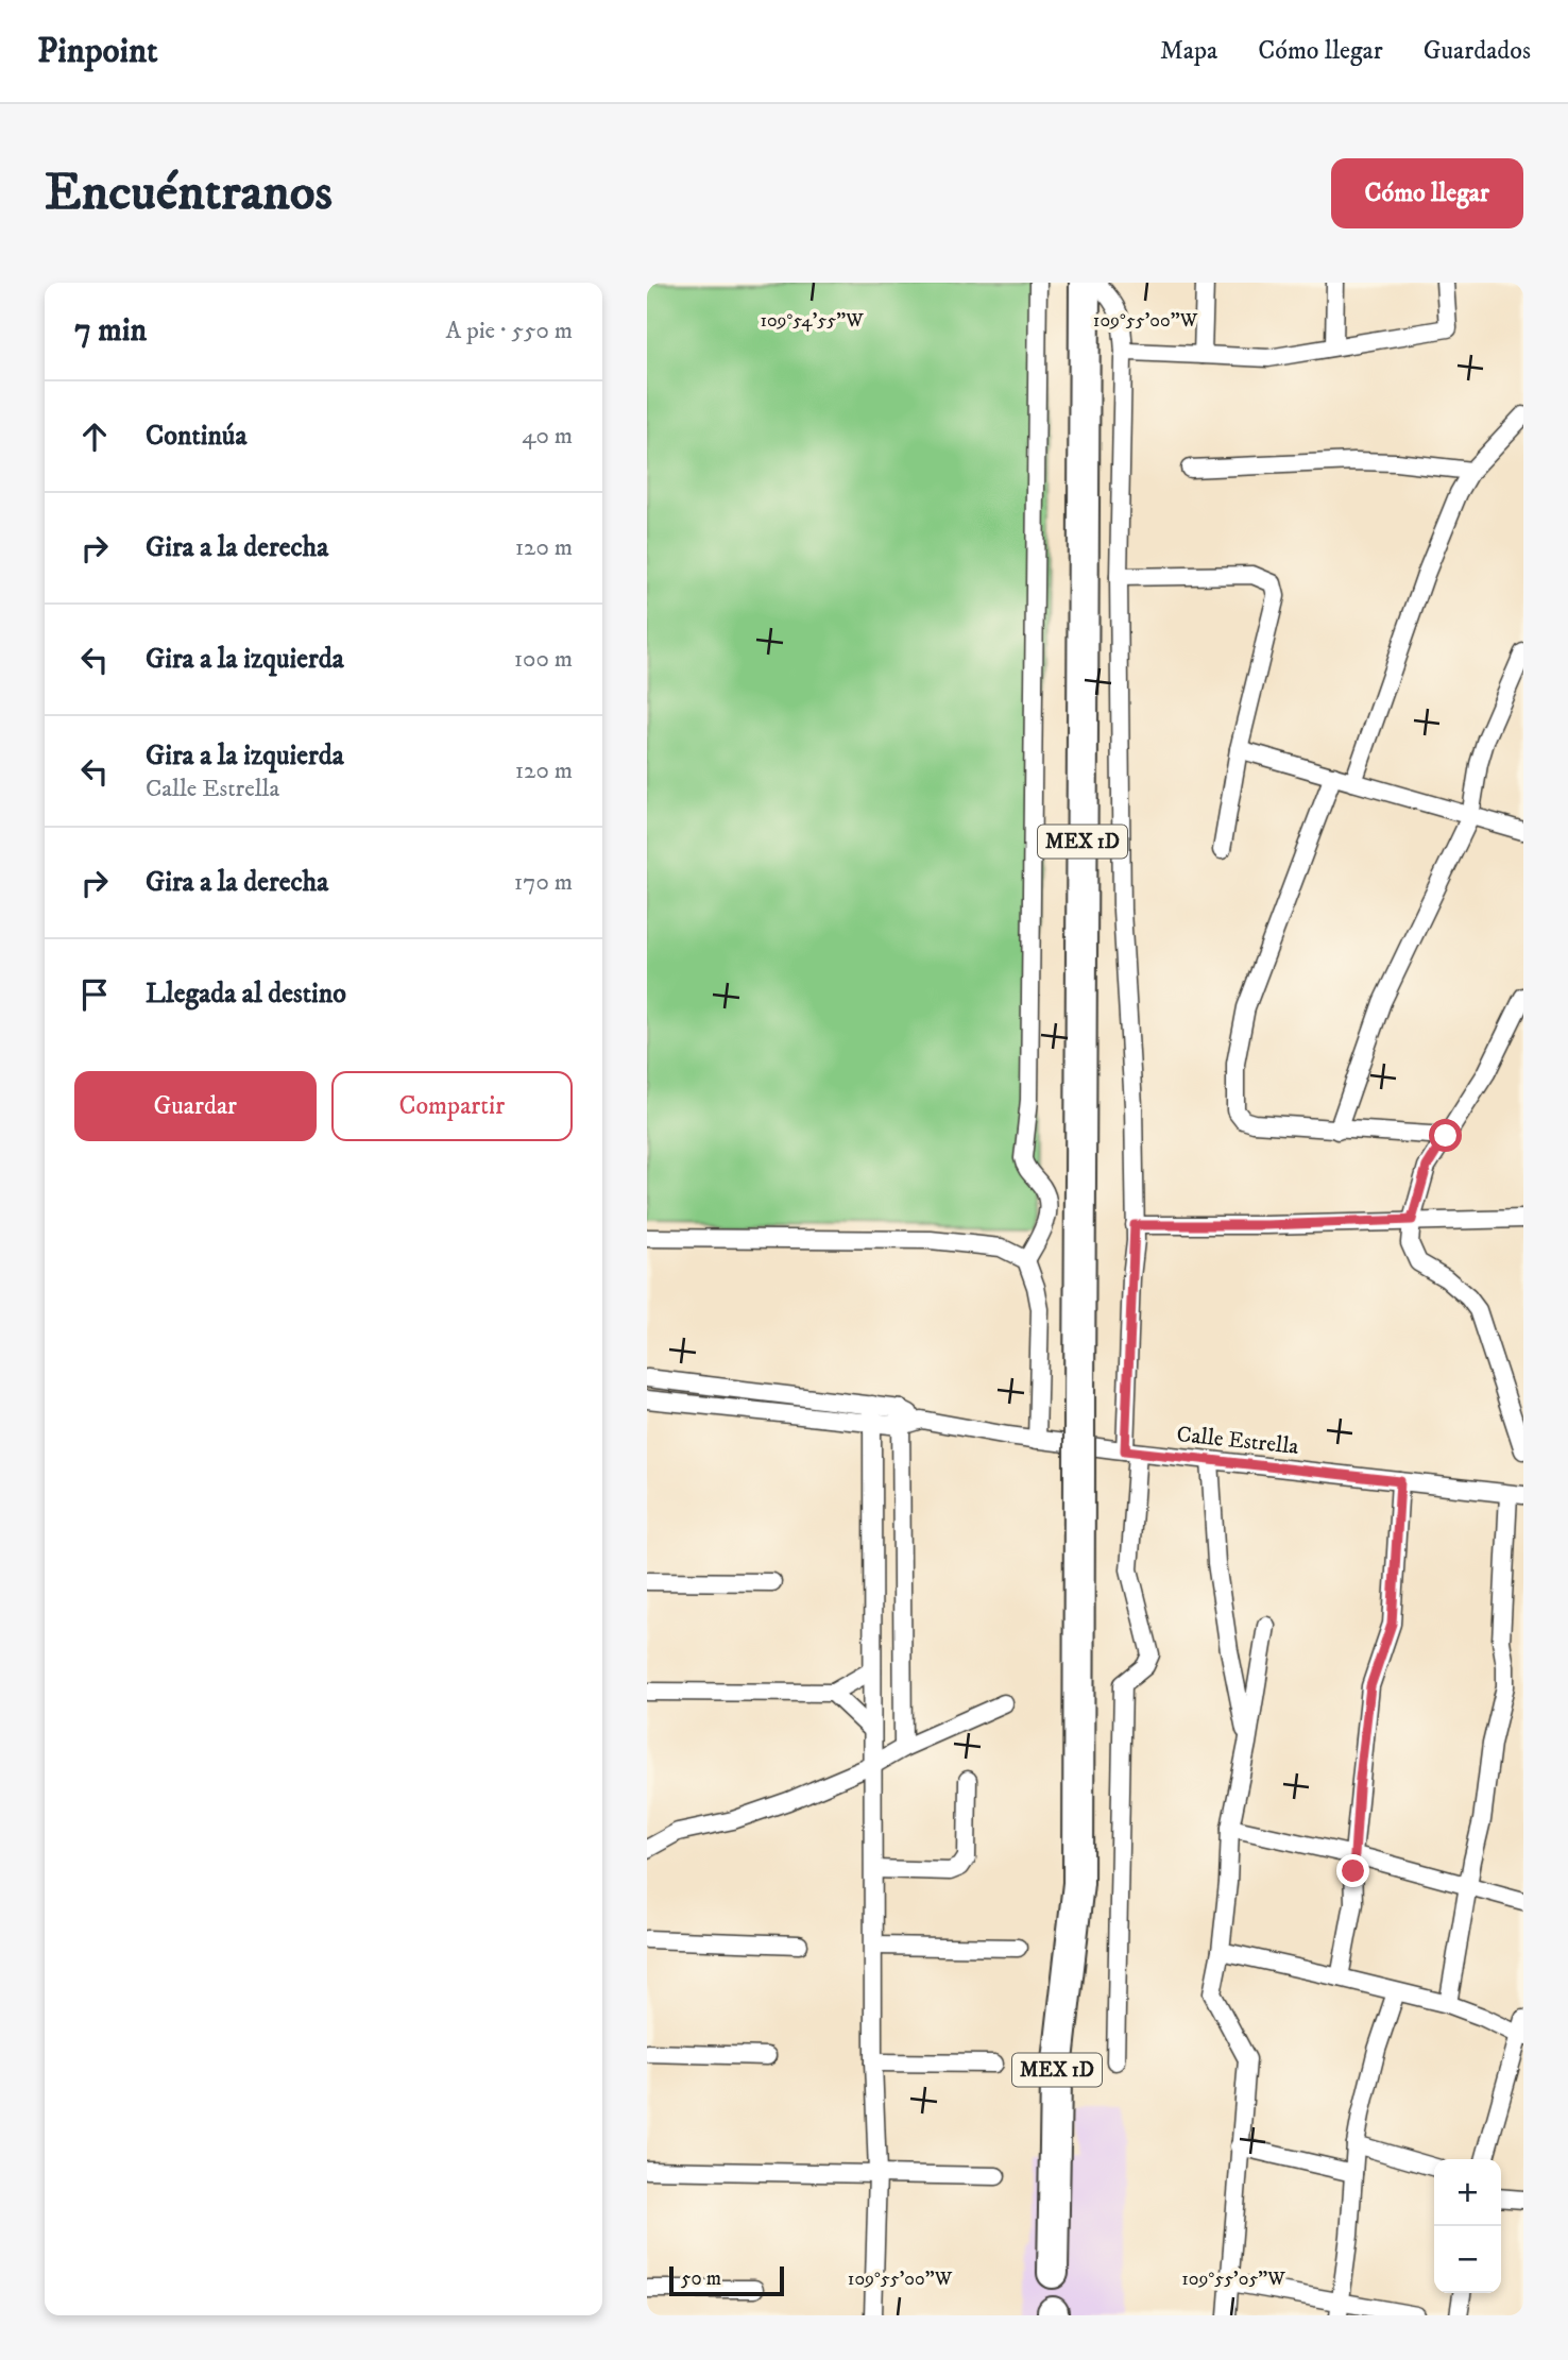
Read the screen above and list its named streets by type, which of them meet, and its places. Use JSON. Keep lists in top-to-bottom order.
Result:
{
  "streets": {
    "highway": ["MEX 1D"],
    "street": ["Calle Estrella"]
  },
  "scale_bar": "50 m",
  "page": {
    "header": "Pinpoint",
    "nav": ["Mapa", "Cómo llegar", "Guardados"],
    "buttons": [
      "Cómo llegar",
      ["Guardar", "Compartir"]
    ],
    "title": "Encuéntranos",
    "heading": ["7 min", "A pie · 550 m"],
    "list": [
      ["Continúa", "40 m"],
      ["Gira a la derecha", "120 m"],
      ["Gira a la izquierda", "100 m"],
      ["Gira a la izquierda", "Calle Estrella", "120 m"],
      ["Gira a la derecha", "170 m"],
      "Llegada al destino"
    ],
    "map_buttons": ["+", "−"],
    "scale": "50 m"
  },
  "coordinates": ["109°54'55\"W", "109°55'00\"W", "109°55'05\"W"]
}
